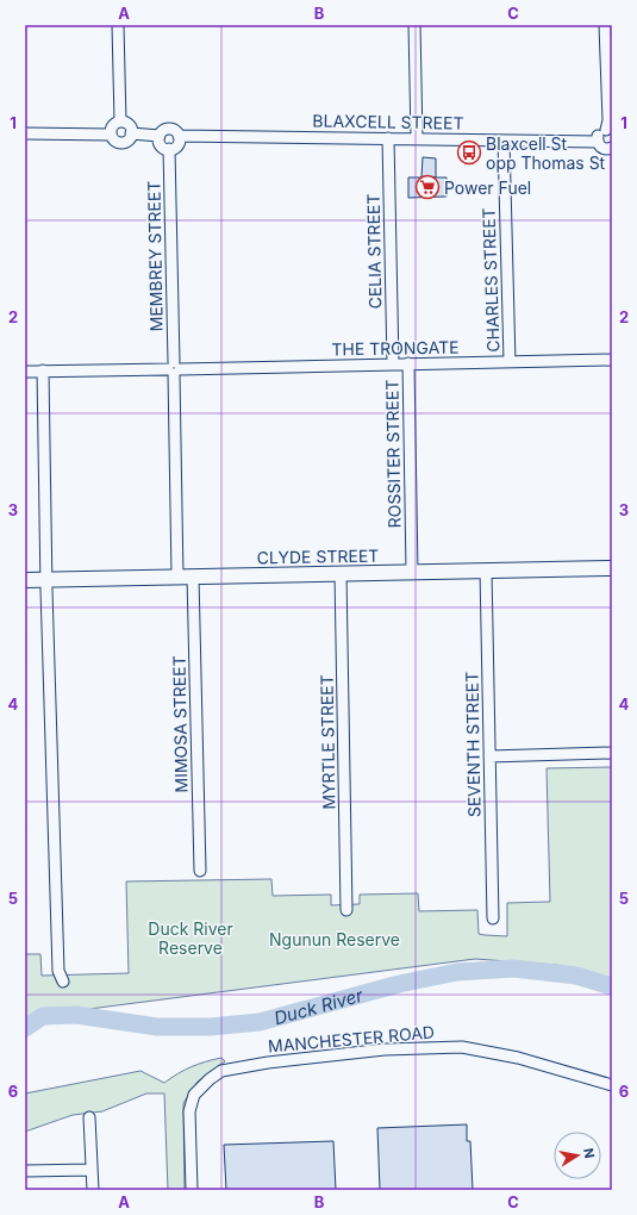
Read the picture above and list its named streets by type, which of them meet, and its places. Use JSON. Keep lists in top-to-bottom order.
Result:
{
  "streets": {
    "main road": ["CLYDE STREET"],
    "street": [
      "BLAXCELL STREET",
      "CELIA STREET",
      "MEMBREY STREET",
      "CHARLES STREET",
      "THE TRONGATE",
      "ROSSITER STREET",
      "MIMOSA STREET",
      "MYRTLE STREET",
      "SEVENTH STREET",
      "MANCHESTER ROAD"
    ]
  },
  "crossings": [
    ["BLAXCELL STREET", "CELIA STREET"],
    ["BLAXCELL STREET", "MEMBREY STREET"],
    ["BLAXCELL STREET", "CHARLES STREET"],
    ["CELIA STREET", "THE TRONGATE"],
    ["MEMBREY STREET", "THE TRONGATE"],
    ["MEMBREY STREET", "CLYDE STREET"],
    ["CHARLES STREET", "THE TRONGATE"],
    ["THE TRONGATE", "ROSSITER STREET"],
    ["ROSSITER STREET", "CLYDE STREET"],
    ["CLYDE STREET", "MIMOSA STREET"],
    ["CLYDE STREET", "MYRTLE STREET"],
    ["CLYDE STREET", "SEVENTH STREET"]
  ],
  "water": ["Duck River"],
  "parks": ["Duck River Reserve", "Ngunun Reserve"],
  "places": {
    "bus stop": ["Blaxcell St opp Thomas St"],
    "supermarket": ["Power Fuel"]
  },
  "north": "right",
  "grid": {
    "columns": ["A", "B", "C"],
    "rows": [
      "1",
      "2",
      "3",
      "4",
      "5",
      "6"
    ]
  }
}
